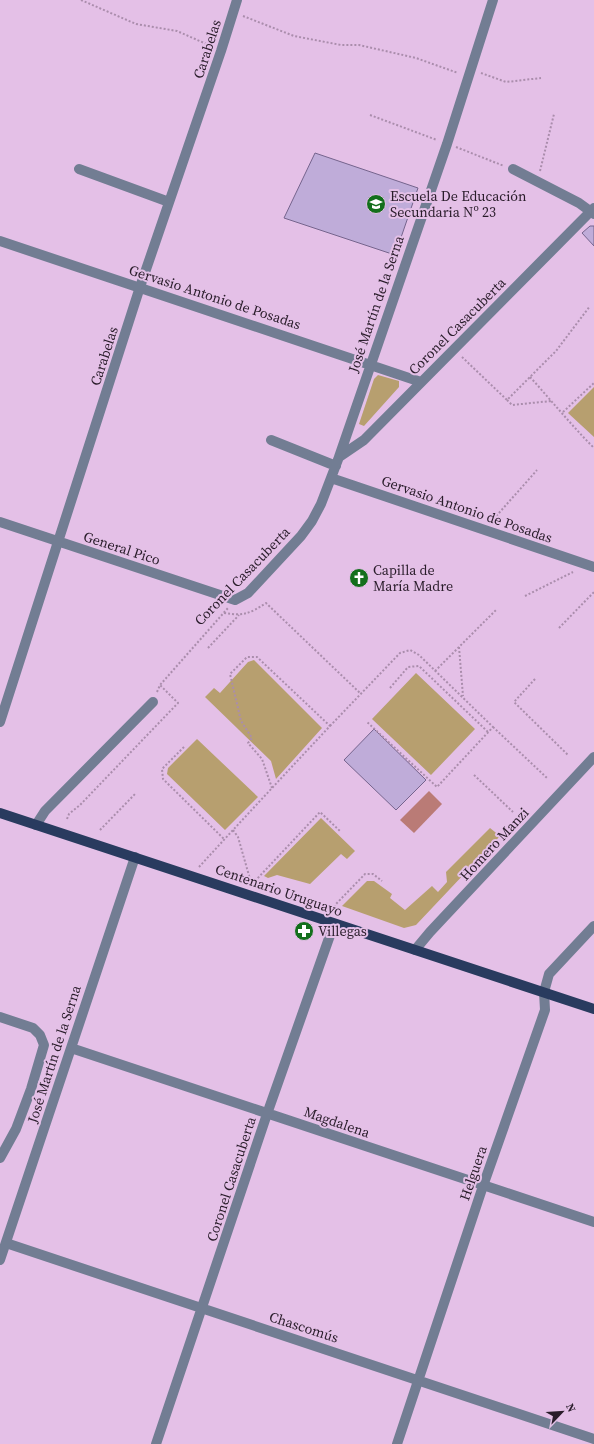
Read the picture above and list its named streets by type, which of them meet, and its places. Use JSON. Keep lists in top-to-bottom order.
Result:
{
  "streets": {
    "main road": ["Centenario Uruguayo"],
    "street": [
      "Carabelas",
      "Gervasio Antonio de Posadas",
      "José Martín de la Serna",
      "Coronel Casacuberta",
      "General Pico",
      "Homero Manzi",
      "Magdalena",
      "Helguera",
      "Chascomús"
    ]
  },
  "crossings": [
    ["Carabelas", "Gervasio Antonio de Posadas"],
    ["Carabelas", "General Pico"],
    ["Gervasio Antonio de Posadas", "José Martín de la Serna"],
    ["Gervasio Antonio de Posadas", "Coronel Casacuberta"],
    ["José Martín de la Serna", "Coronel Casacuberta"],
    ["José Martín de la Serna", "Centenario Uruguayo"],
    ["José Martín de la Serna", "Magdalena"],
    ["José Martín de la Serna", "Chascomús"],
    ["Coronel Casacuberta", "General Pico"],
    ["Coronel Casacuberta", "Centenario Uruguayo"],
    ["Coronel Casacuberta", "Magdalena"],
    ["Coronel Casacuberta", "Chascomús"],
    ["Homero Manzi", "Centenario Uruguayo"],
    ["Centenario Uruguayo", "Helguera"],
    ["Magdalena", "Helguera"],
    ["Helguera", "Chascomús"]
  ],
  "places": {
    "school or university": ["Escuela De Educación Secundaria Nº 23"],
    "church": ["Capilla de María Madre"],
    "pharmacy": ["Villegas"]
  },
  "north": "top right"
}
